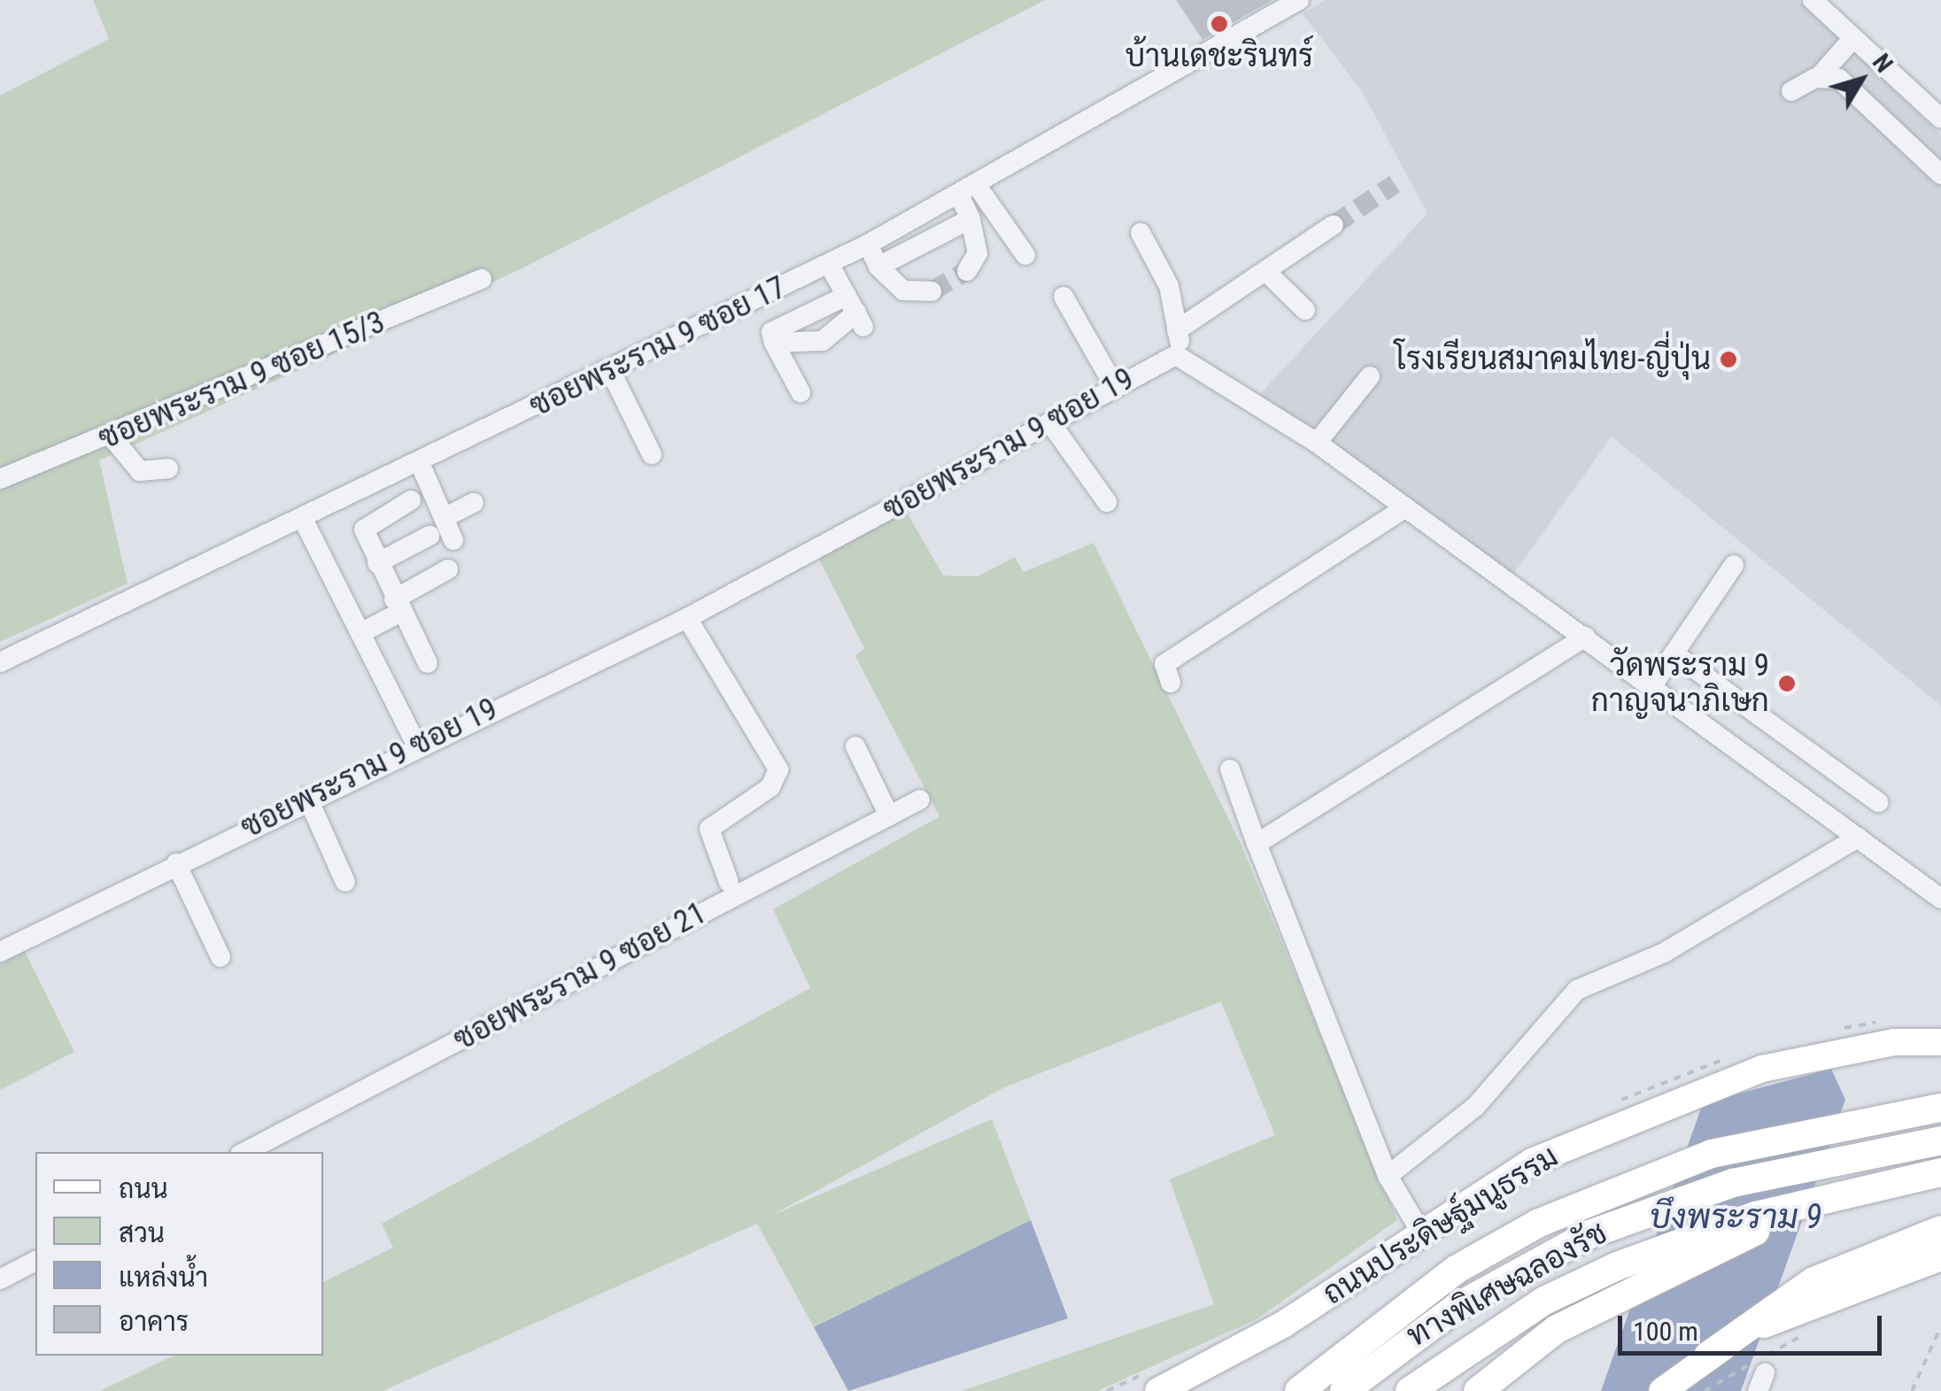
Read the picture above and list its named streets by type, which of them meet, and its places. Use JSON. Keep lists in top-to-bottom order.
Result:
{
  "streets": {
    "highway": ["ทางพิเศษฉลองรัช"],
    "main road": ["ถนนประดิษฐ์มนูธรรม"],
    "street": [
      "ซอยพระราม 9 ซอย 17",
      "ซอยพระราม 9 ซอย 15/3",
      "ซอยพระราม 9 ซอย 19",
      "ซอยพระราม 9 ซอย 21"
    ]
  },
  "water": ["บึงพระราม 9"],
  "places": ["บ้านเดชะรินทร์", "โรงเรียนสมาคมไทย-ญี่ปุ่น", "วัดพระราม 9 กาญจนาภิเษก"],
  "legend": [
    "ถนน",
    "สวน",
    "แหล่งน้ำ",
    "อาคาร"
  ],
  "scale_bar": "100 m",
  "north": "top right"
}
